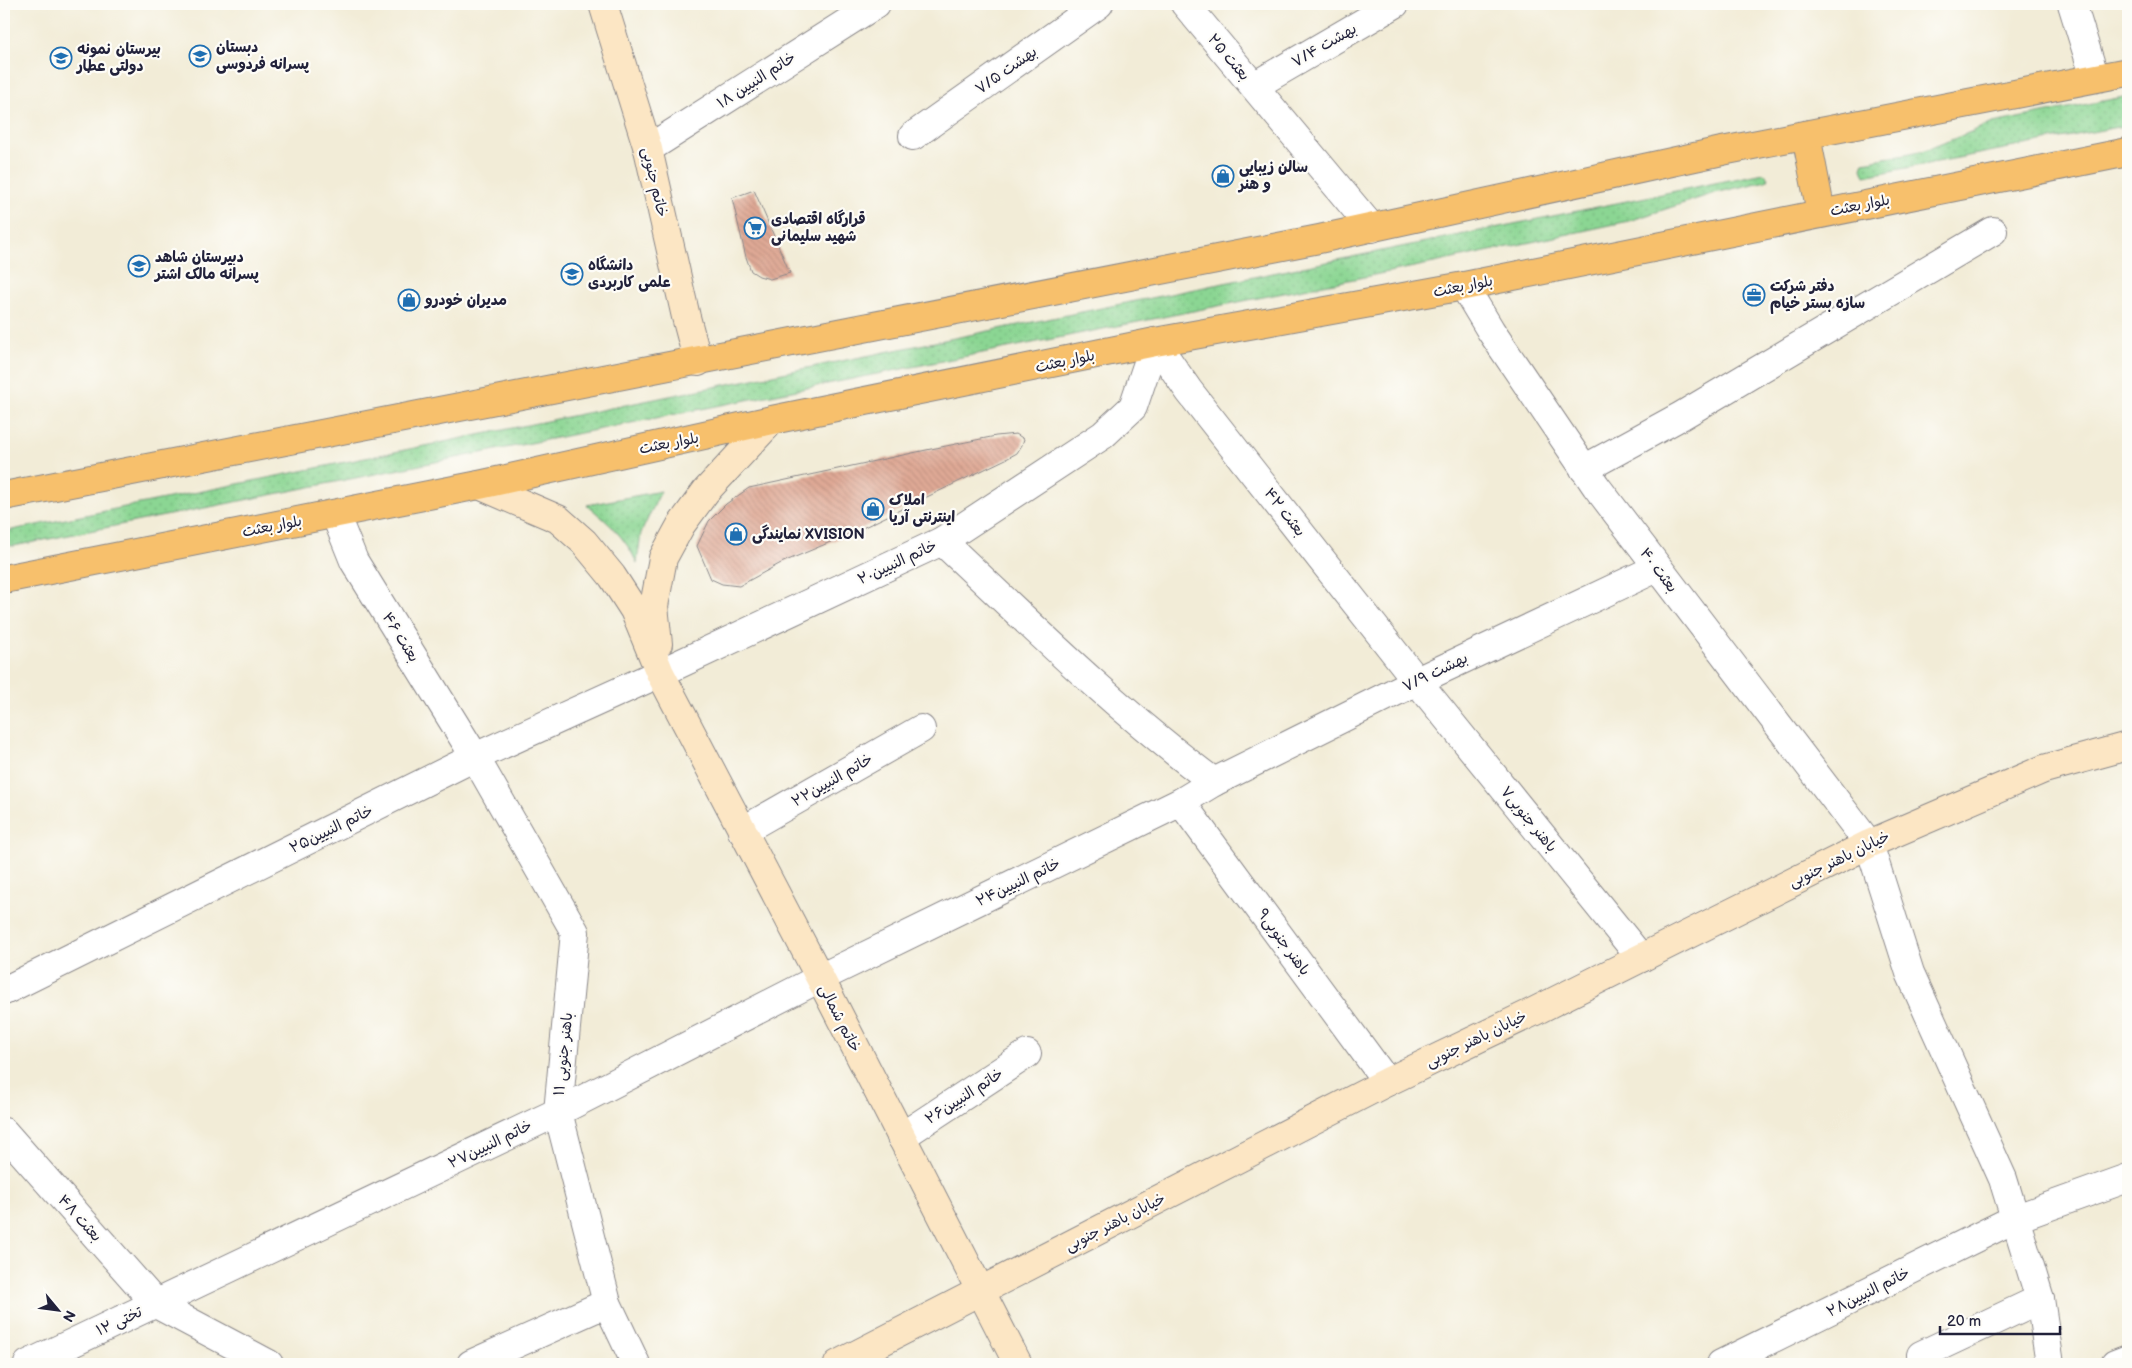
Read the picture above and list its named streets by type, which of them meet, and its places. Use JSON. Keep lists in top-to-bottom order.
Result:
{
  "streets": {
    "main road": ["بلوار بعثت"],
    "street": [
      "بهشت ۷/۴",
      "بعثت ۲۵",
      "بهشت ۷/۵",
      "خاتم النبیین ۱۸",
      "خاتم جنوبی",
      "بعثت ۴۲",
      "خاتم النبیین۲۰",
      "بعثت ۴۰",
      "بعثت ۴۶",
      "بهشت ۷/۹",
      "خاتم النبیین۲۲",
      "باهنر جنوبی۷",
      "خاتم النبیین۲۵",
      "خیابان باهنر جنوبی",
      "خاتم النبیین۲۴",
      "باهنر جنوبی۹",
      "خاتم شمالی",
      "باهنر جنوبی ۱۱",
      "خاتم النبیین۲۶",
      "خاتم النبیین۲۷",
      "بعثت ۴۸",
      "خاتم النبیین۲۸",
      "تختی ۱۲"
    ]
  },
  "crossings": [
    ["بهشت ۷/۴", "بعثت ۲۵"],
    ["خاتم النبیین ۱۸", "خاتم جنوبی"],
    ["بلوار بعثت", "بعثت ۴۲"],
    ["بلوار بعثت", "خاتم النبیین۲۰"],
    ["بلوار بعثت", "بعثت ۴۰"],
    ["بلوار بعثت", "بعثت ۴۶"],
    ["بلوار بعثت", "خاتم شمالی"],
    ["بعثت ۴۲", "خاتم النبیین۲۰"],
    ["بعثت ۴۲", "بهشت ۷/۹"],
    ["بعثت ۴۲", "باهنر جنوبی۷"],
    ["خاتم النبیین۲۰", "خاتم النبیین۲۵"],
    ["خاتم النبیین۲۰", "خاتم شمالی"],
    ["بعثت ۴۰", "بهشت ۷/۹"],
    ["بعثت ۴۰", "خیابان باهنر جنوبی"],
    ["بعثت ۴۰", "خاتم النبیین۲۸"],
    ["بعثت ۴۶", "خاتم النبیین۲۵"],
    ["بعثت ۴۶", "باهنر جنوبی ۱۱"],
    ["بهشت ۷/۹", "باهنر جنوبی۷"],
    ["بهشت ۷/۹", "خاتم النبیین۲۴"],
    ["خاتم النبیین۲۲", "خاتم شمالی"],
    ["باهنر جنوبی۷", "خیابان باهنر جنوبی"],
    ["خاتم النبیین۲۵", "خاتم شمالی"],
    ["خاتم النبیین۲۵", "باهنر جنوبی ۱۱"],
    ["خیابان باهنر جنوبی", "باهنر جنوبی۹"],
    ["خیابان باهنر جنوبی", "خاتم شمالی"],
    ["خاتم النبیین۲۴", "باهنر جنوبی۹"],
    ["خاتم النبیین۲۴", "خاتم شمالی"],
    ["خاتم النبیین۲۴", "خاتم النبیین۲۷"],
    ["خاتم شمالی", "خاتم النبیین۲۶"],
    ["خاتم شمالی", "خاتم النبیین۲۷"],
    ["باهنر جنوبی ۱۱", "خاتم النبیین۲۷"],
    ["خاتم النبیین۲۷", "بعثت ۴۸"],
    ["خاتم النبیین۲۷", "تختی ۱۲"],
    ["بعثت ۴۸", "تختی ۱۲"]
  ],
  "places": {
    "school or university": [
      "دبستان پسرانه فردوسی",
      "بیرستان نمونه دولتی عطار",
      "دبیرستان شاهد پسرانه مالک اشتر",
      "دانشگاه علمی کاربردی"
    ],
    "shop": [
      "سالن زیبایی و هنر",
      "مدیران خودرو",
      "املاک اینترنتی آریا",
      "نمایندگی XVISION"
    ],
    "supermarket": ["قرارگاه اقتصادی شهید سلیمانی"],
    "office": ["دفتر شرکت سازه بستر خیام"]
  },
  "scale_bar": "20 m",
  "north": "bottom right"
}
